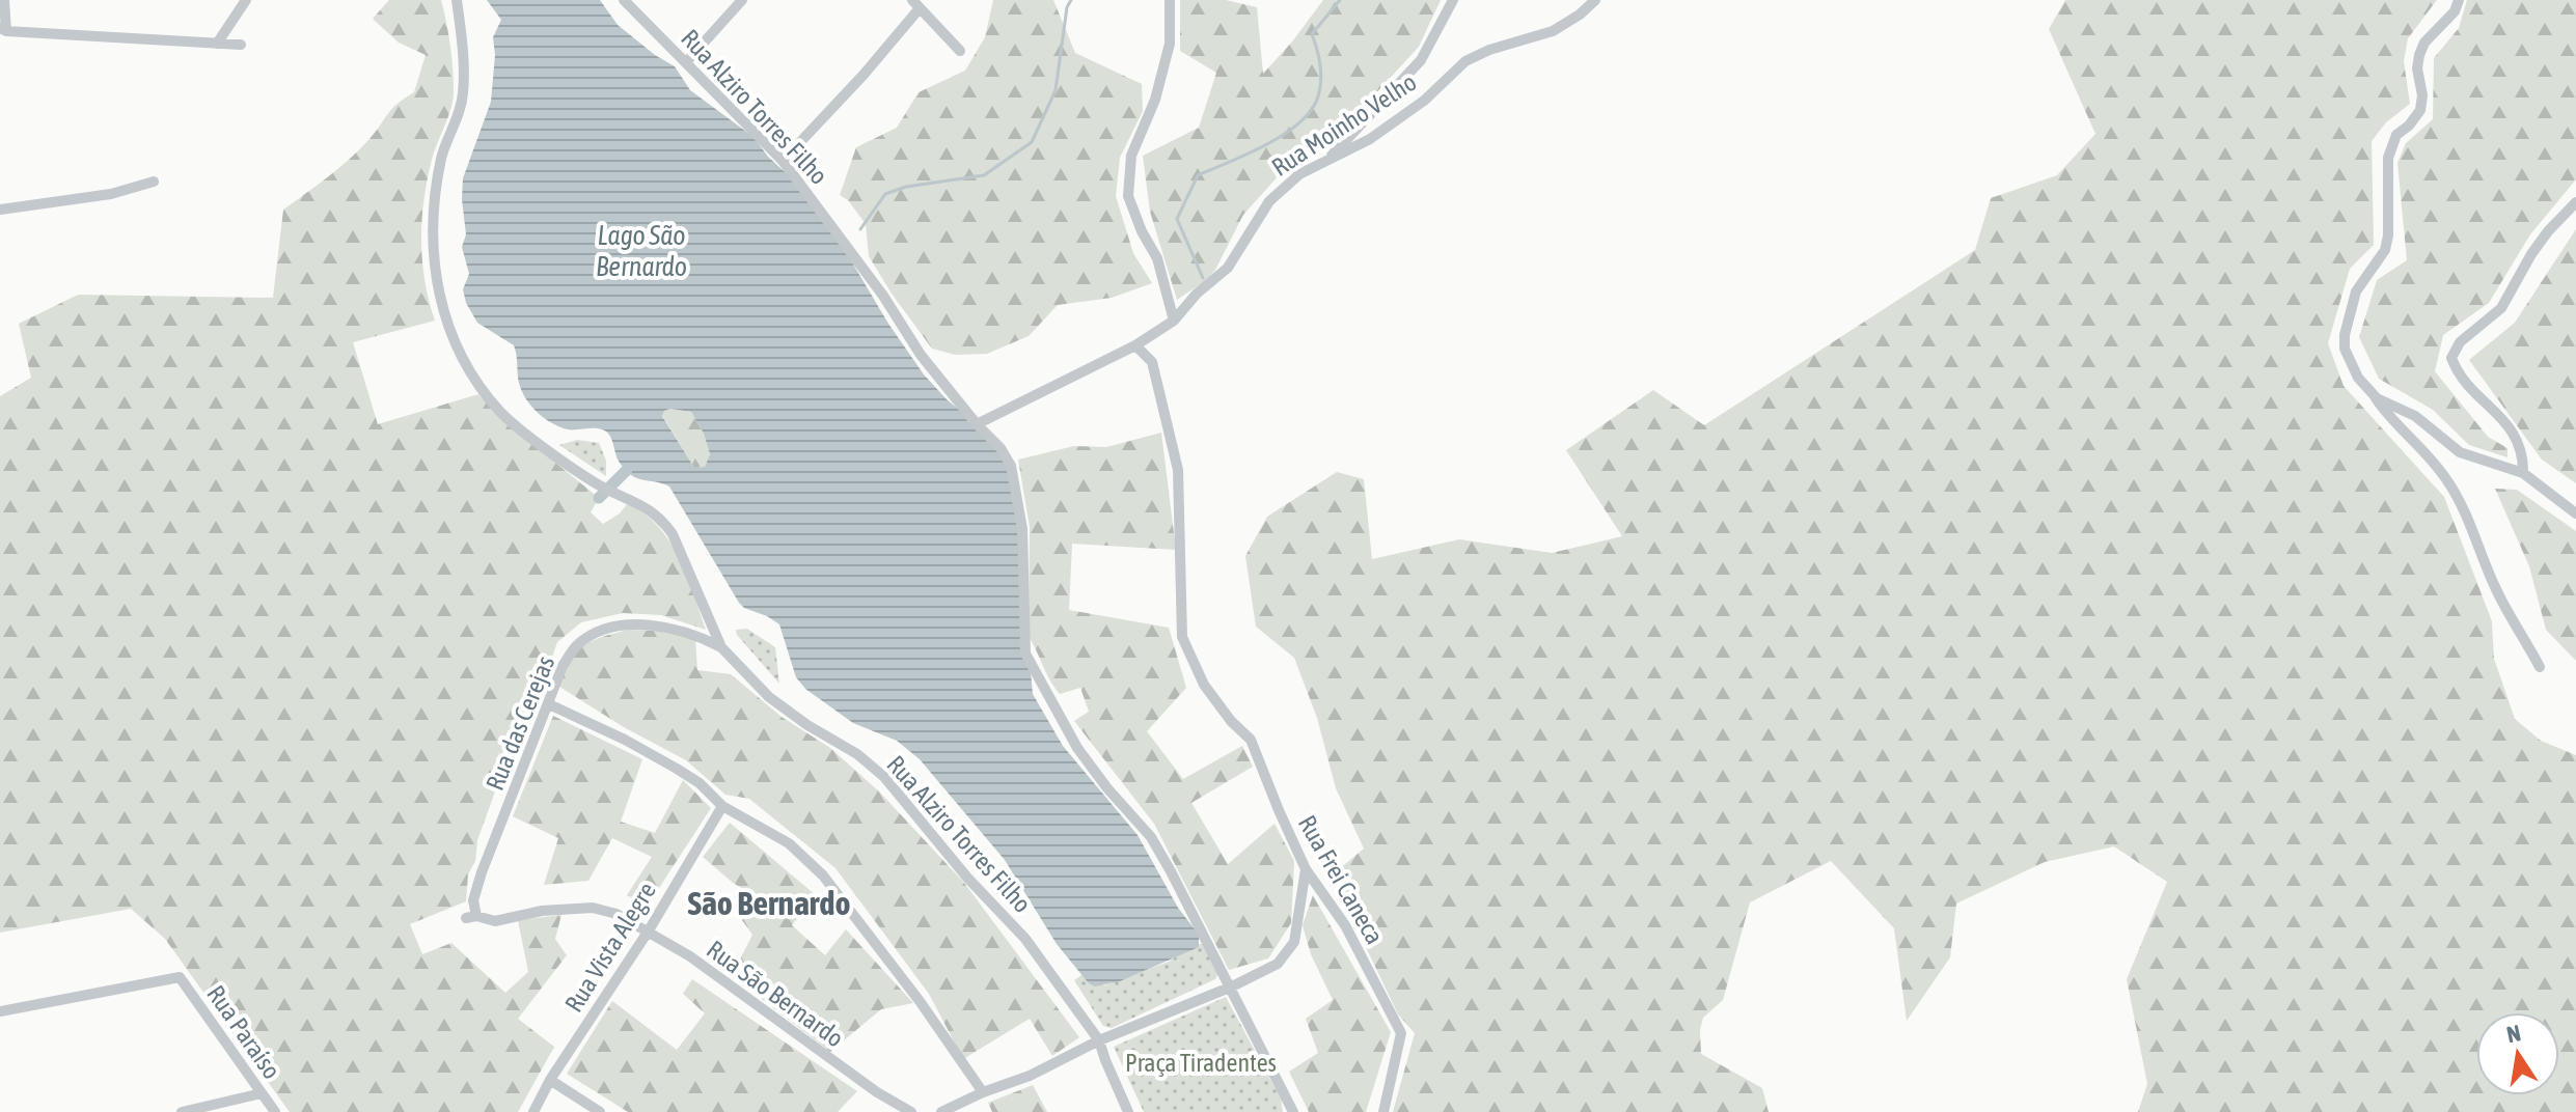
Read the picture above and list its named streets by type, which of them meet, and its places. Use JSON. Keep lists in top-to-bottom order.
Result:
{
  "streets": {
    "street": [
      "Rua Alziro Torres Filho",
      "Rua Moinho Velho",
      "Rua das Cerejas",
      "Rua Frei Caneca",
      "Rua Vista Alegre",
      "Rua São Bernardo",
      "Rua Paraíso"
    ]
  },
  "crossings": [
    ["Rua Alziro Torres Filho", "Rua Moinho Velho"],
    ["Rua Alziro Torres Filho", "Rua das Cerejas"],
    ["Rua Moinho Velho", "Rua Frei Caneca"],
    ["Rua das Cerejas", "Rua São Bernardo"],
    ["Rua Vista Alegre", "Rua São Bernardo"]
  ],
  "districts": ["São Bernardo"],
  "water": ["Lago São Bernardo"],
  "parks": ["Praça Tiradentes"],
  "north": "top"
}
